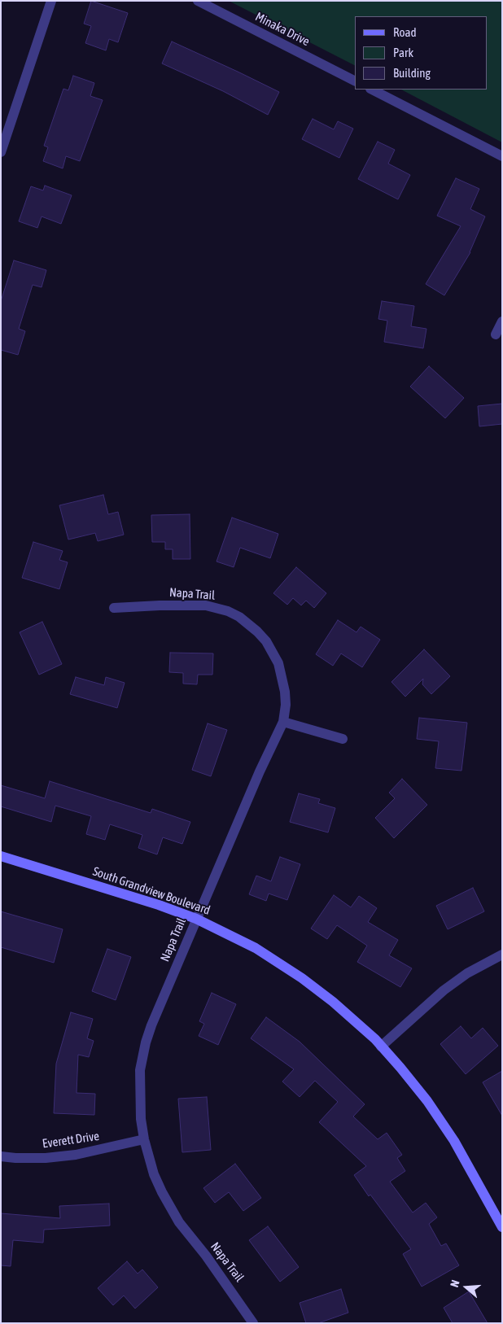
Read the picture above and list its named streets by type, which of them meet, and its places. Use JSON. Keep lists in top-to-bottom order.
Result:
{
  "streets": {
    "street": [
      "Minaka Drive",
      "Napa Trail",
      "South Grandview Boulevard",
      "Everett Drive"
    ]
  },
  "crossings": [
    ["Napa Trail", "South Grandview Boulevard"],
    ["Napa Trail", "Everett Drive"]
  ],
  "legend": ["Road", "Park", "Building"],
  "north": "left"
}
